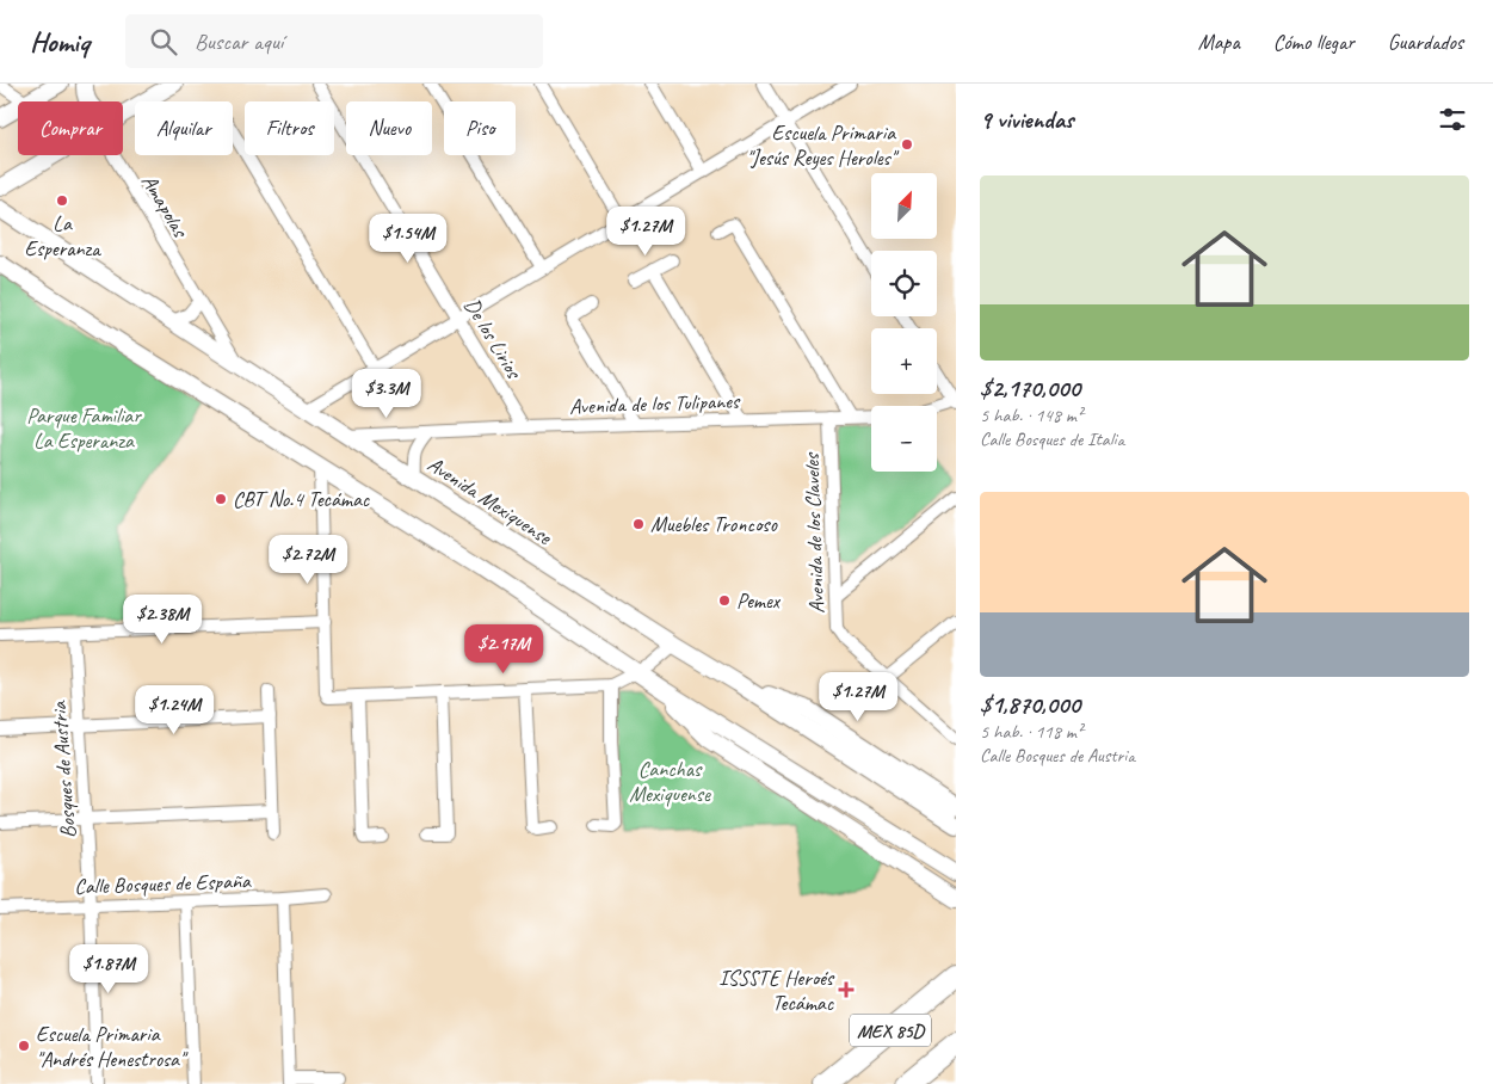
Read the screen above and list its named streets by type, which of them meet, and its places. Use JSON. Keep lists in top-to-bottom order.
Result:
{
  "streets": {
    "highway": ["MEX 85D"],
    "main road": ["Avenida Mexiquense"],
    "street": [
      "Amapolas",
      "De los Lirios",
      "Avenida de los Tulipanes",
      "Avenida de los Claveles",
      "Bosques de Austria",
      "Calle Bosques de España"
    ]
  },
  "crossings": [
    ["Amapolas", "Avenida Mexiquense"],
    ["De los Lirios", "Avenida de los Tulipanes"],
    ["Avenida de los Tulipanes", "Avenida Mexiquense"],
    ["Avenida de los Tulipanes", "Avenida de los Claveles"],
    ["Bosques de Austria", "Calle Bosques de España"]
  ],
  "parks": ["Parque Familiar La Esperanza", "Canchas Mexiquense"],
  "places": {
    "other": [
      "Escuela Primaria \"Jesús Reyes Heroles\"",
      "La Esperanza",
      "CBT No.4 Tecámac",
      "Muebles Troncoso",
      "Pemex",
      "Escuela Primaria \"Andrés Henestrosa\""
    ],
    "health": ["ISSSTE Heroés Tecámac"]
  },
  "north": "top right",
  "page": {
    "header": "Homiq",
    "search": "Buscar aquí",
    "nav": ["Mapa", "Cómo llegar", "Guardados"],
    "heading": "9 viviendas",
    "chip": [
      "Comprar",
      "Alquilar",
      "Filtros",
      "Nuevo",
      "Piso"
    ],
    "list": [
      {
        "name": "$2,170,000",
        "note": "5 hab. · 148 m² · Calle Bosques de Italia"
      },
      {
        "name": "$1,870,000",
        "note": "5 hab. · 118 m² · Calle Bosques de Austria"
      }
    ],
    "map_buttons": ["+", "−"],
    "price": [
      "$1.27M",
      "$1.54M",
      "$3.3M",
      "$2.72M",
      "$2.38M",
      "$2.17M",
      "$1.27M",
      "$1.24M",
      "$1.87M"
    ]
  }
}
